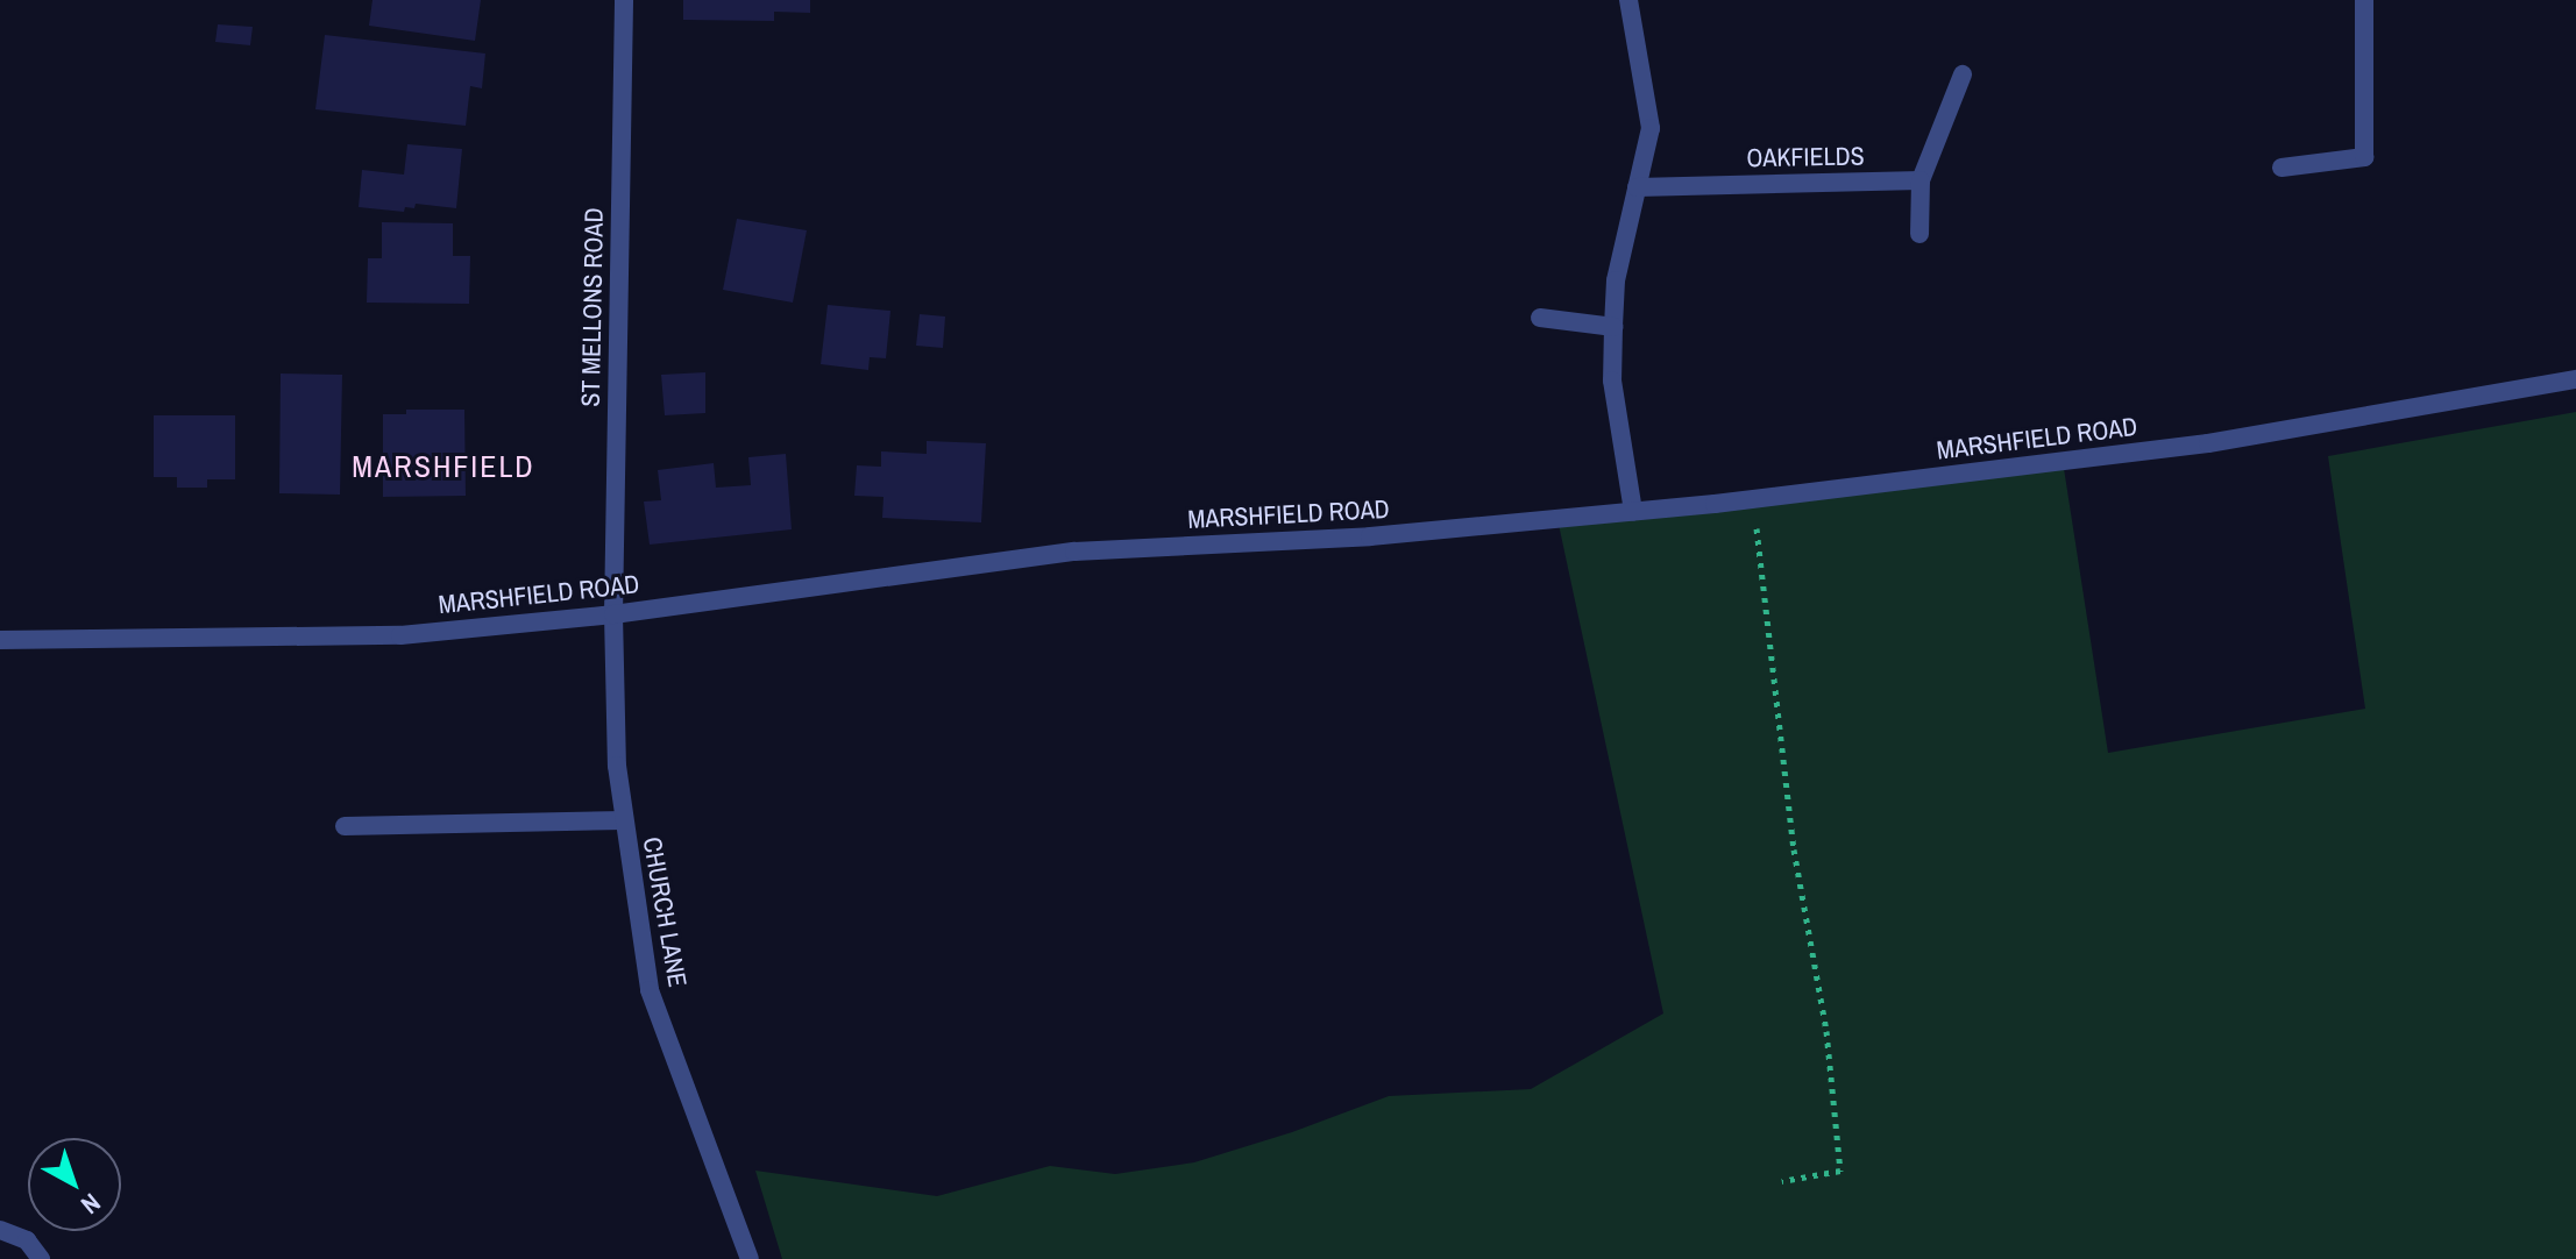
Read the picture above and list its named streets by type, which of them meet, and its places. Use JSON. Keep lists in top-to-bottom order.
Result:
{
  "streets": {
    "street": [
      "OAKFIELDS",
      "ST MELLONS ROAD",
      "MARSHFIELD ROAD",
      "CHURCH LANE"
    ]
  },
  "crossings": [
    ["ST MELLONS ROAD", "MARSHFIELD ROAD"],
    ["ST MELLONS ROAD", "CHURCH LANE"],
    ["MARSHFIELD ROAD", "CHURCH LANE"]
  ],
  "districts": ["MARSHFIELD"],
  "north": "bottom right"
}
